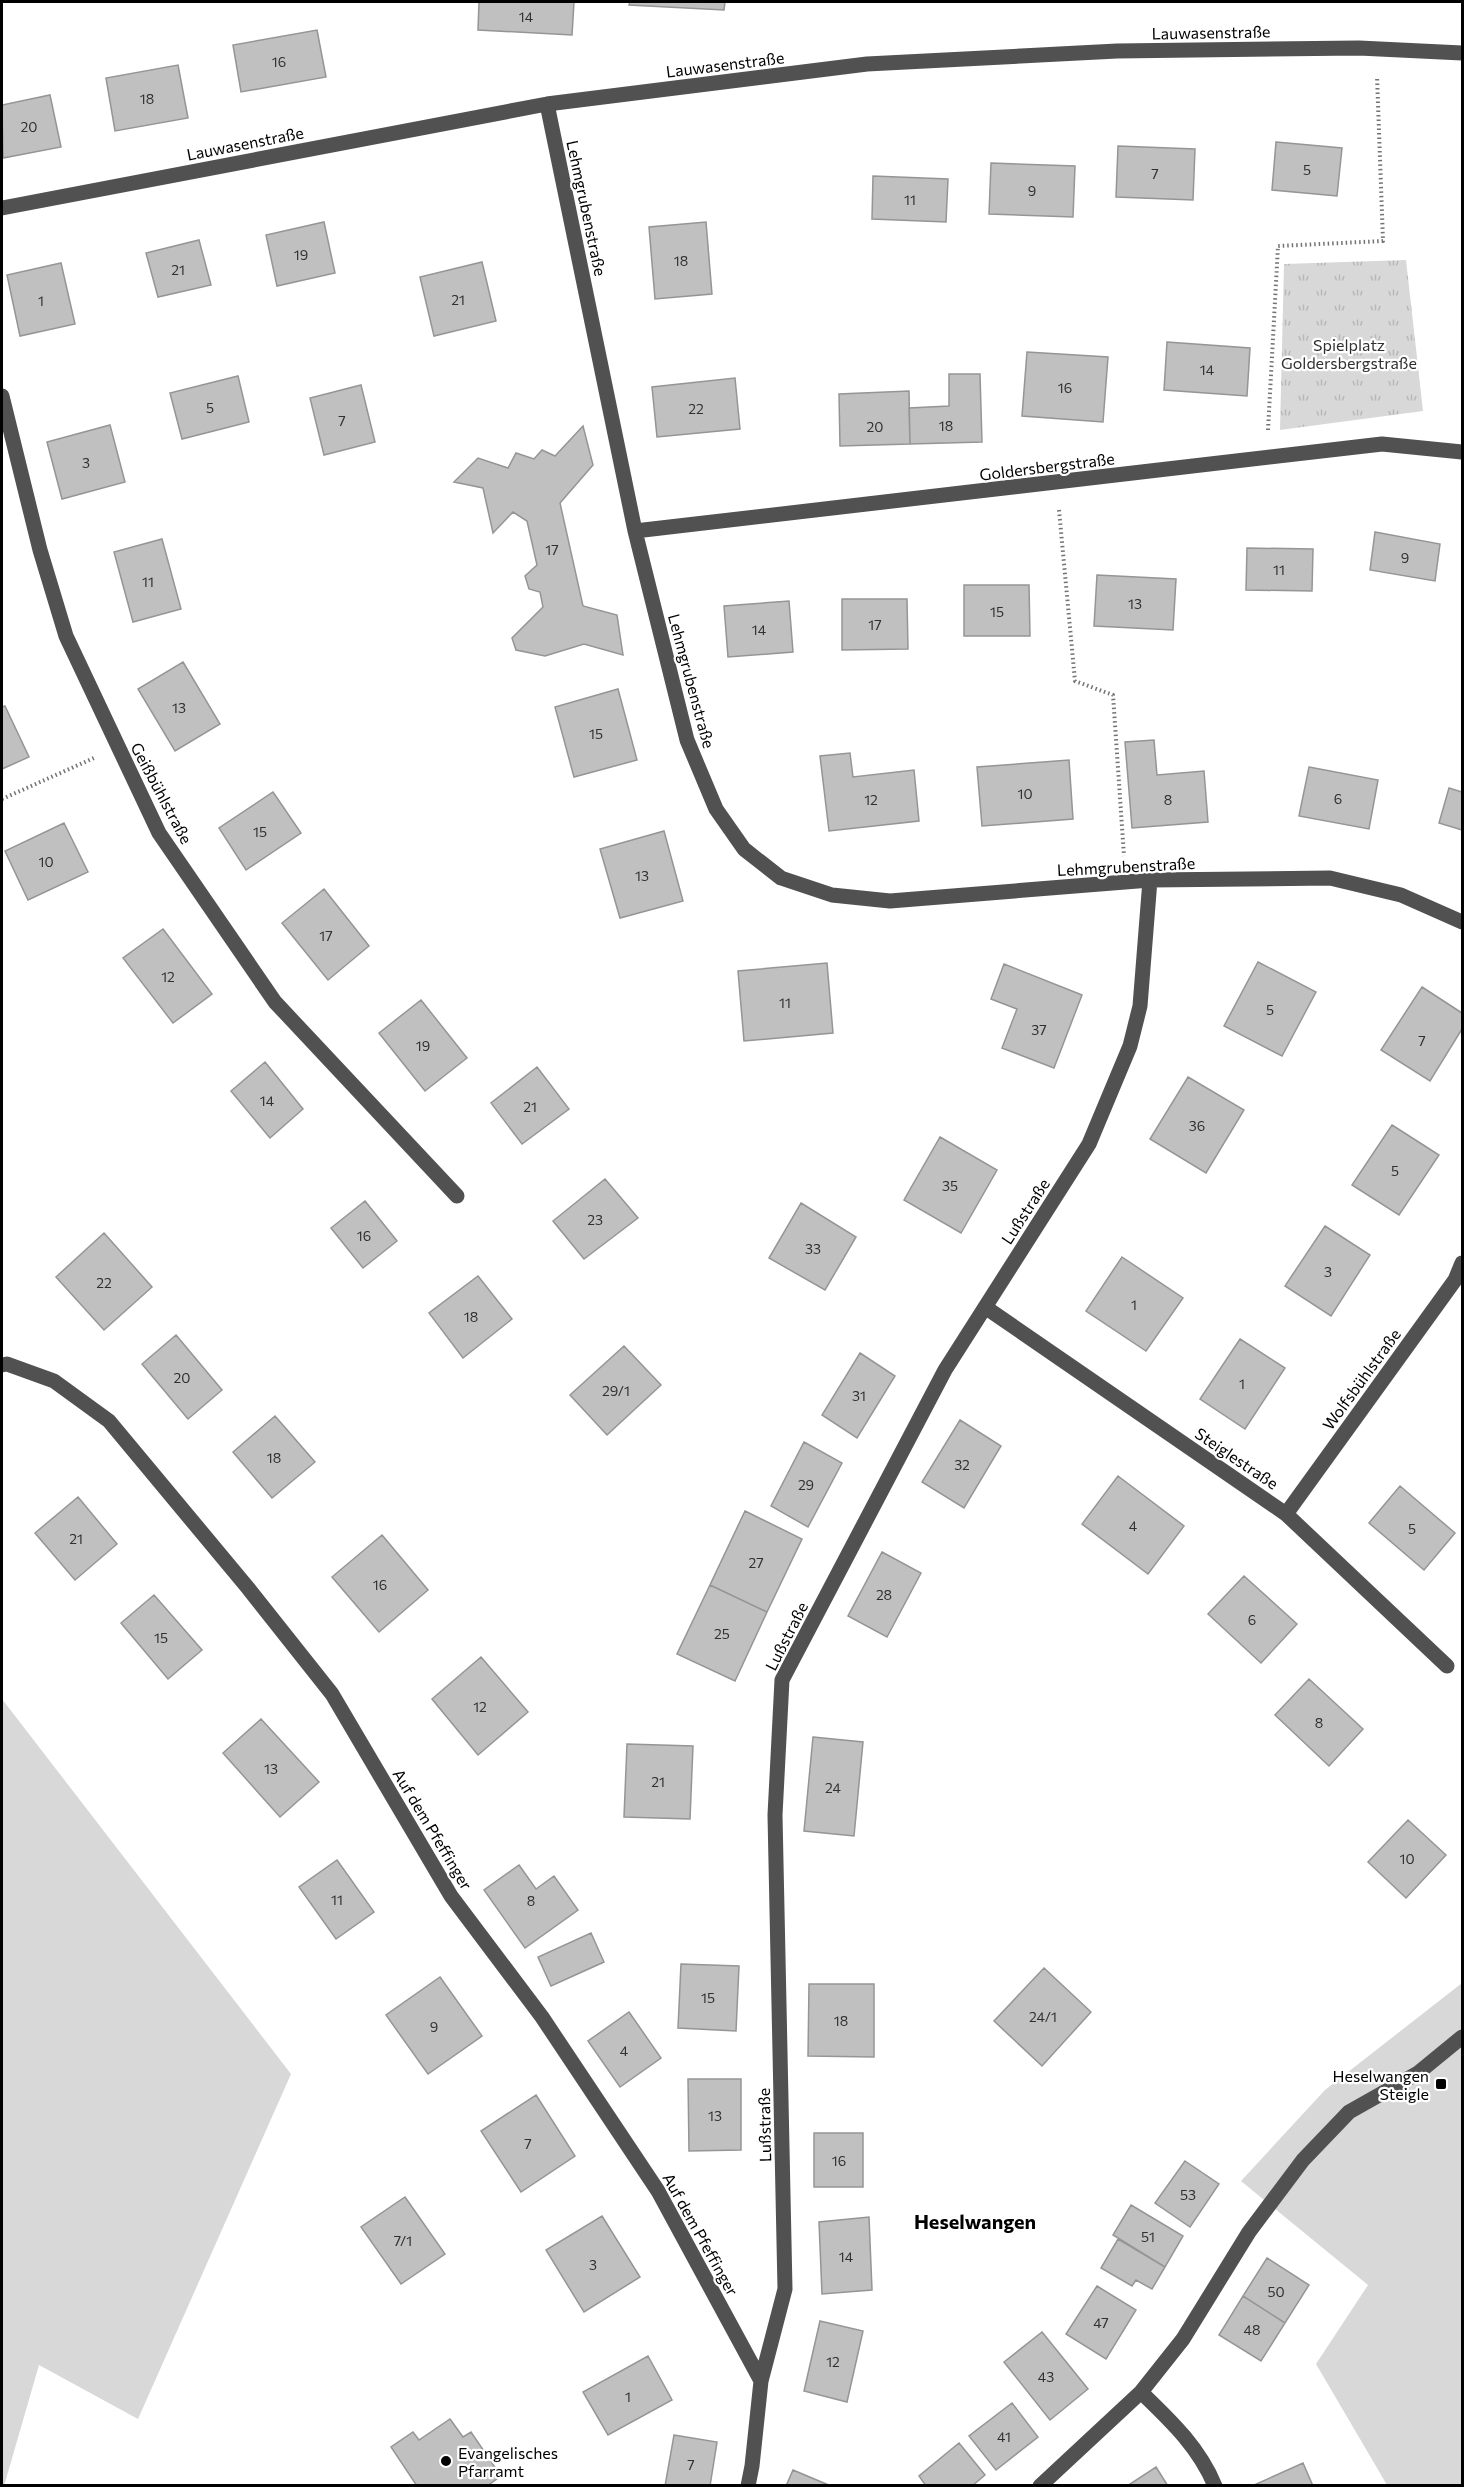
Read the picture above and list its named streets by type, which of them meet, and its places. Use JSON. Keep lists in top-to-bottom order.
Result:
{
  "streets": {
    "street": [
      "Lauwasenstraße",
      "Lehmgrubenstraße",
      "Goldersbergstraße",
      "Geißbühlstraße",
      "Lußstraße",
      "Wolfsbühlstraße",
      "Steiglestraße",
      "Auf dem Pfeffinger"
    ]
  },
  "crossings": [
    ["Lauwasenstraße", "Lehmgrubenstraße"],
    ["Lehmgrubenstraße", "Goldersbergstraße"],
    ["Lehmgrubenstraße", "Lußstraße"],
    ["Lußstraße", "Steiglestraße"],
    ["Lußstraße", "Auf dem Pfeffinger"],
    ["Wolfsbühlstraße", "Steiglestraße"]
  ],
  "districts": ["Heselwangen"],
  "parks": ["Spielplatz Goldersbergstraße"],
  "places": {
    "transit": ["Heselwangen Steigle"],
    "other": ["Evangelisches Pfarramt"]
  },
  "house_numbers": [
    "14",
    "16",
    "18",
    "20",
    "5",
    "7",
    "9",
    "11",
    "19",
    "18",
    "21",
    "21",
    "1",
    "14",
    "16",
    "5",
    "22",
    "7",
    "18",
    "20",
    "3",
    "17",
    "9",
    "11",
    "11",
    "13",
    "15",
    "17",
    "14",
    "13",
    "15",
    "10",
    "6",
    "12",
    "8",
    "15",
    "10",
    "13",
    "17",
    "12",
    "11",
    "5",
    "37",
    "7",
    "19",
    "14",
    "21",
    "36",
    "5",
    "35",
    "23",
    "16",
    "33",
    "3",
    "22",
    "1",
    "18",
    "20",
    "1",
    "29/1",
    "31",
    "18",
    "32",
    "29",
    "4",
    "5",
    "21",
    "27",
    "16",
    "28",
    "6",
    "25",
    "15",
    "12",
    "8",
    "13",
    "21",
    "24",
    "10",
    "11",
    "8",
    "15",
    "24/1",
    "18",
    "9",
    "4",
    "13",
    "7",
    "16",
    "53",
    "51",
    "7/1",
    "14",
    "3",
    "50",
    "47",
    "48",
    "12",
    "43",
    "1",
    "41",
    "7"
  ]
}
